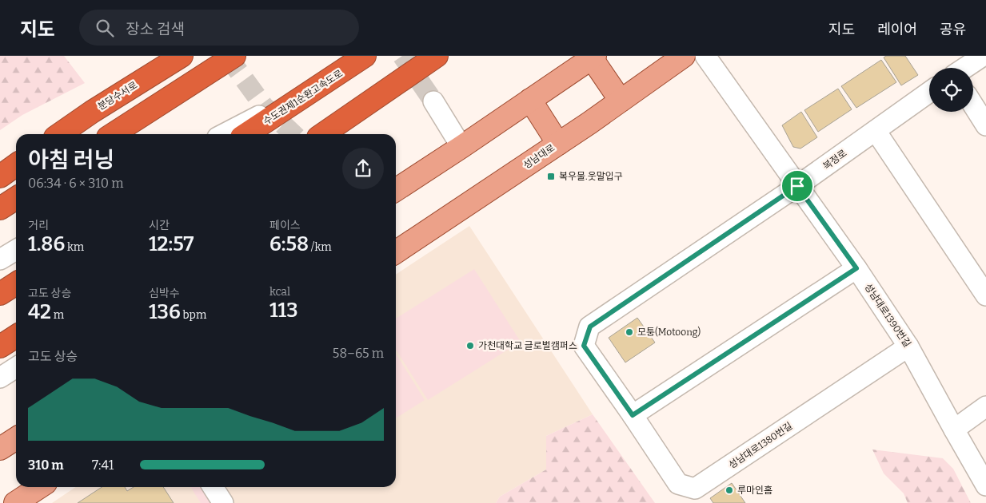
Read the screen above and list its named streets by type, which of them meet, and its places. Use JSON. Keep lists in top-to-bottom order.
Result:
{
  "streets": {
    "highway": ["분당수서로", "수도권제1순환고속도로"],
    "main road": ["성남대로"],
    "street": ["복정로", "성남대로1390번길", "성남대로1380번길"]
  },
  "crossings": [
    ["복정로", "성남대로1390번길"],
    ["복정로", "성남대로1380번길"],
    ["성남대로1390번길", "성남대로1380번길"]
  ],
  "places": {
    "transit": ["복우물.웃말입구"],
    "other": ["모퉁(Motoong)", "가천대학교 글로벌캠퍼스", "루마인홈"]
  },
  "page": {
    "header": "지도",
    "search": "장소 검색",
    "nav": ["지도", "레이어", "공유"],
    "heading": ["아침 러닝", "06:34 · 6 × 310 m"],
    "stats": [
      ["거리", "1.86 km"],
      ["시간", "12:57"],
      ["페이스", "6:58 /km"],
      ["고도 상승", "42 m"],
      ["심박수", "136 bpm"],
      ["kcal", "113"]
    ],
    "chart": ["고도 상승", "58–65 m"],
    "list": [
      {
        "name": "310 m",
        "note": "7:41"
      }
    ]
  }
}
